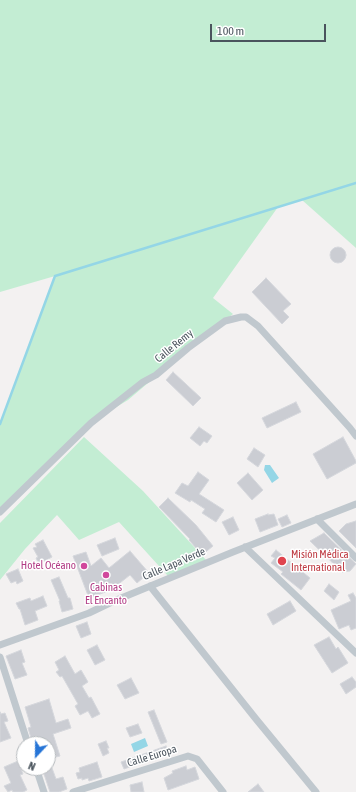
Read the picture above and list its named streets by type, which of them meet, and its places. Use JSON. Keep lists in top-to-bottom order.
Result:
{
  "streets": {
    "street": ["Calle Remy", "Calle Lapa Verde", "Calle Europa"]
  },
  "places": ["Misión Médica International", "Hotel Océano", "Cabinas El Encanto"],
  "scale_bar": "100 m",
  "north": "bottom"
}
